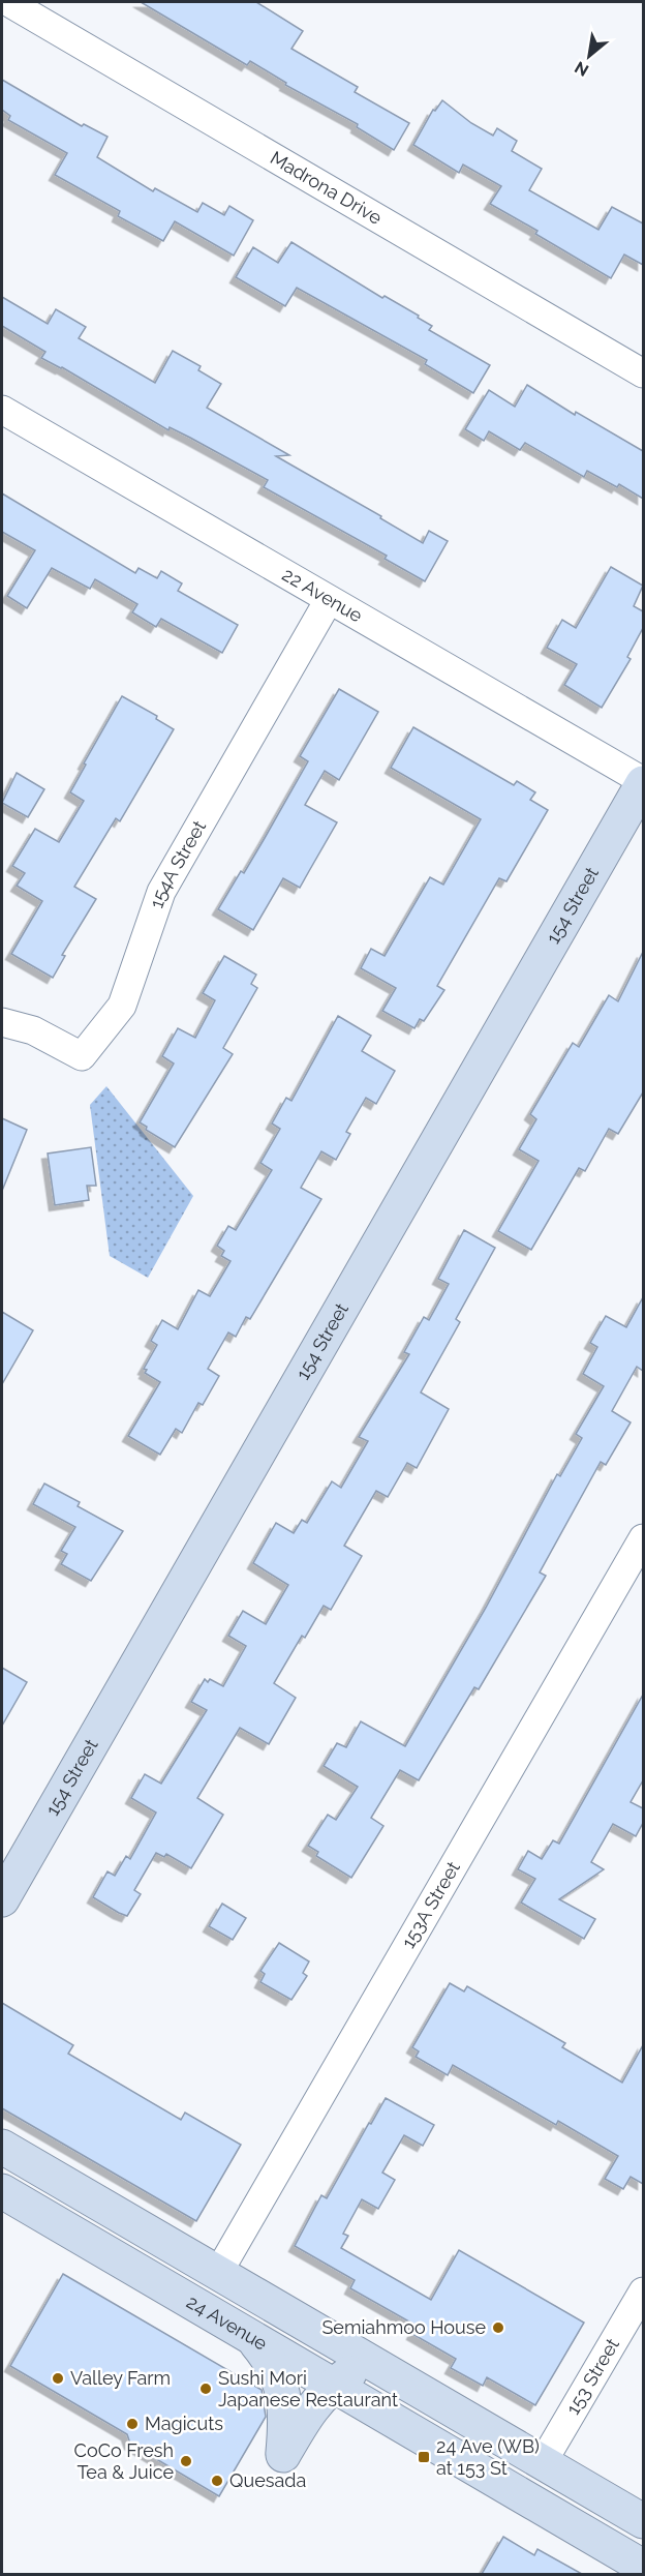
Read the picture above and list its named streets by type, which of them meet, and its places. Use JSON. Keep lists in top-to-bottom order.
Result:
{
  "streets": {
    "main road": ["154 Street", "24 Avenue"],
    "street": [
      "Madrona Drive",
      "22 Avenue",
      "154A Street",
      "153A Street",
      "153 Street"
    ]
  },
  "crossings": [
    ["22 Avenue", "154A Street"],
    ["22 Avenue", "154 Street"],
    ["153A Street", "24 Avenue"],
    ["24 Avenue", "153 Street"]
  ],
  "places": {
    "other": [
      "Semiahmoo House",
      "Valley Farm",
      "Sushi Mori Japanese Restaurant",
      "Magicuts",
      "CoCo Fresh Tea & Juice",
      "Quesada"
    ],
    "transit": ["24 Ave (WB) at 153 St"]
  },
  "north": "bottom left"
}
